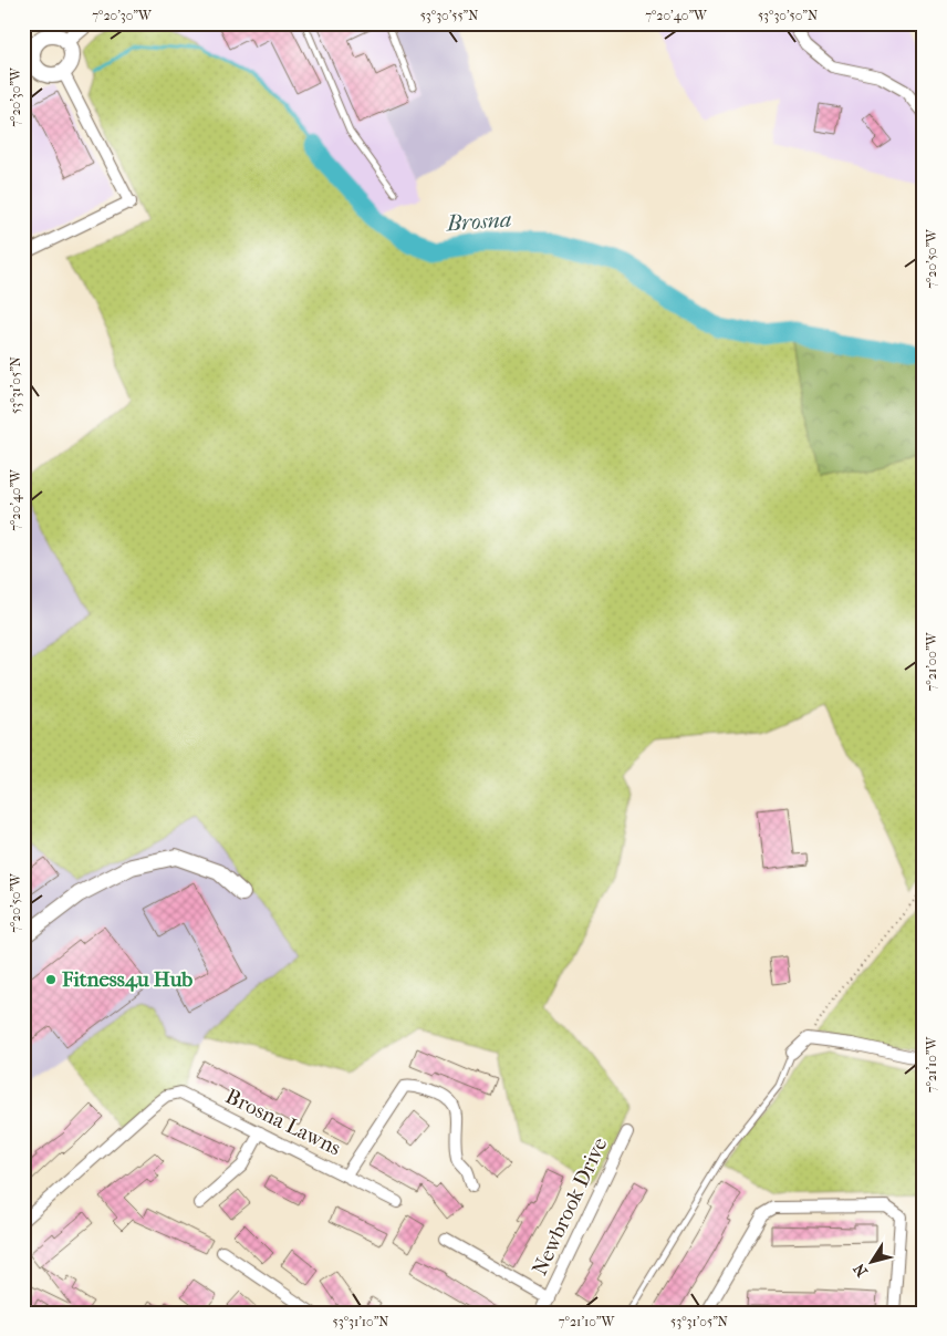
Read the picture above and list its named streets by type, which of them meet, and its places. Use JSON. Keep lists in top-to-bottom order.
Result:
{
  "streets": {
    "street": ["Brosna Lawns", "Newbrook Drive"]
  },
  "water": ["Brosna"],
  "places": ["Fitness4u Hub"],
  "north": "bottom left",
  "coordinates": [
    "7°20'30\"W",
    "53°30'55\"N",
    "7°20'40\"W",
    "53°30'50\"N",
    "7°20'50\"W",
    "53°31'05\"N",
    "7°21'00\"W",
    "7°21'10\"W",
    "53°31'10\"N"
  ]
}
